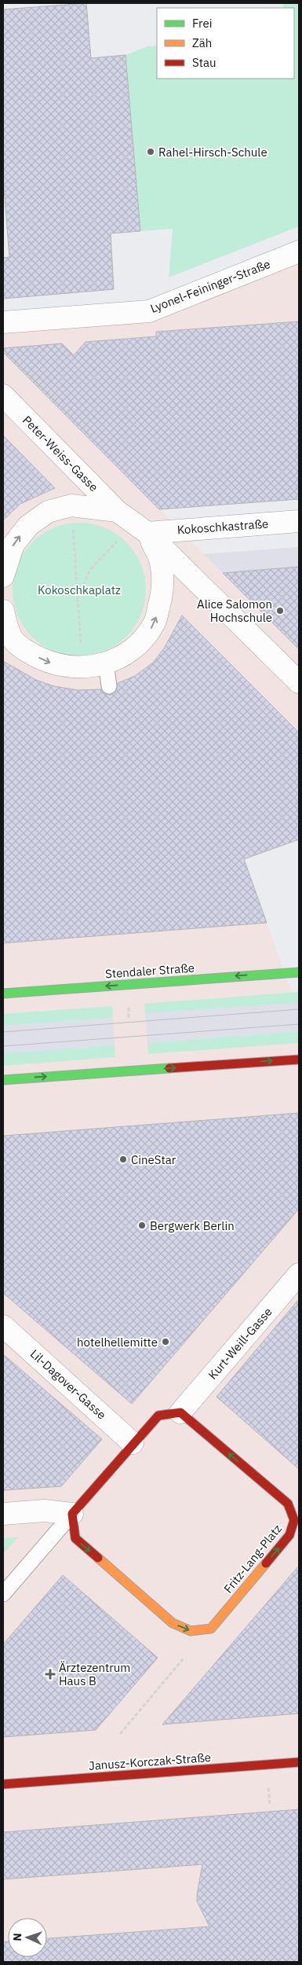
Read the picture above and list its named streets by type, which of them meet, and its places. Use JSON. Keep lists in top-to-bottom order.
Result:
{
  "streets": {
    "street": [
      "Lyonel-Feininger-Straße",
      "Peter-Weiss-Gasse",
      "Kokoschkastraße",
      "Stendaler Straße",
      "Kurt-Weill-Gasse",
      "Lil-Dagover-Gasse",
      "Fritz-Lang-Platz",
      "Janusz-Korczak-Straße"
    ]
  },
  "crossings": [
    ["Peter-Weiss-Gasse", "Kokoschkastraße"],
    ["Kurt-Weill-Gasse", "Fritz-Lang-Platz"]
  ],
  "one_way": ["Stendaler Straße"],
  "parks": ["Kokoschkaplatz"],
  "places": {
    "other": [
      "Rahel-Hirsch-Schule",
      "Alice Salomon Hochschule",
      "CineStar",
      "Bergwerk Berlin",
      "hotelhellemitte"
    ],
    "health": ["Ärztezentrum Haus B"]
  },
  "legend": ["Frei", "Zäh", "Stau"],
  "north": "left"
}
